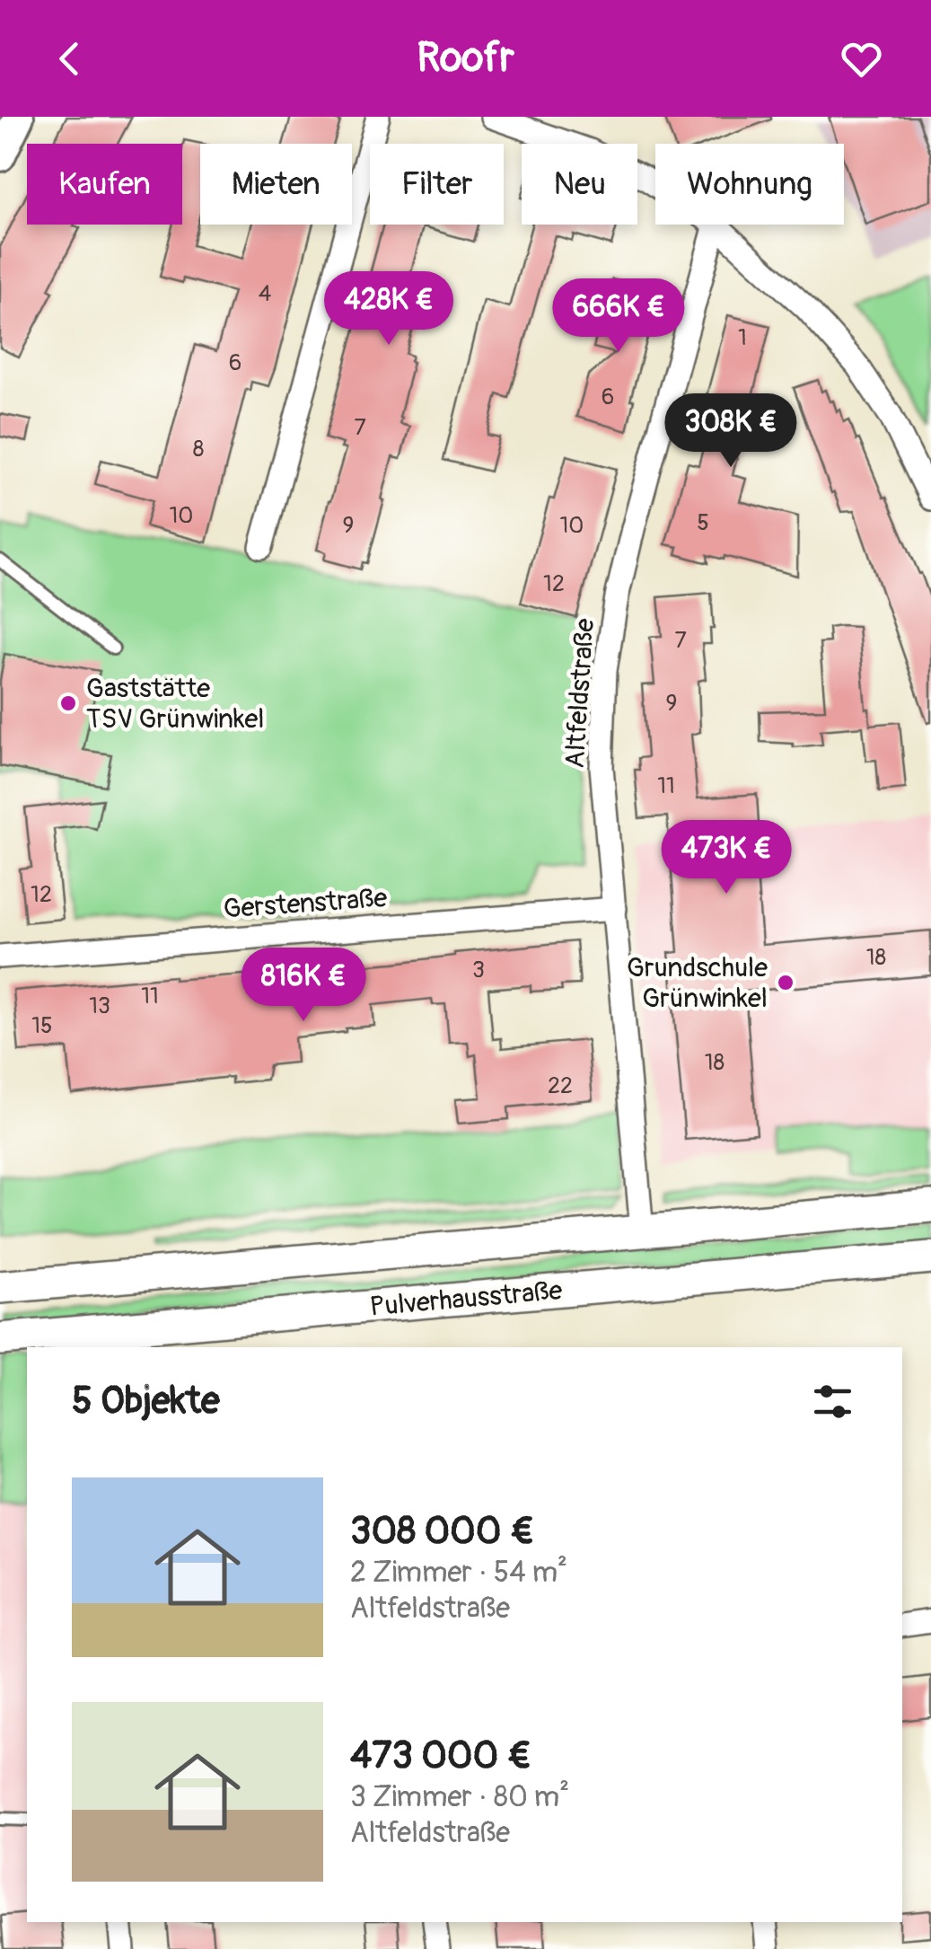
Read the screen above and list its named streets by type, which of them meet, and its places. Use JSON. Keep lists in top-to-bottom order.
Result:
{
  "streets": {
    "main road": ["Pulverhausstraße"],
    "street": ["Altfeldstraße", "Gerstenstraße"]
  },
  "crossings": [
    ["Altfeldstraße", "Gerstenstraße"],
    ["Altfeldstraße", "Pulverhausstraße"]
  ],
  "places": ["Gaststätte TSV Grünwinkel", "Grundschule Grünwinkel"],
  "house_numbers": [
    "4",
    "1",
    "6",
    "6",
    "7",
    "8",
    "10",
    "5",
    "9",
    "10",
    "12",
    "7",
    "9",
    "11",
    "12",
    "18",
    "3",
    "11",
    "13",
    "15",
    "18",
    "22"
  ],
  "page": {
    "header": "Roofr",
    "chip": [
      "Kaufen",
      "Mieten",
      "Filter",
      "Neu",
      "Wohnung"
    ],
    "price": [
      "428K €",
      "666K €",
      "308K €",
      "473K €",
      "816K €"
    ],
    "heading": "5 Objekte",
    "list": [
      {
        "name": "308 000 €",
        "note": "2 Zimmer · 54 m² · Altfeldstraße"
      },
      {
        "name": "473 000 €",
        "note": "3 Zimmer · 80 m² · Altfeldstraße"
      }
    ]
  }
}
